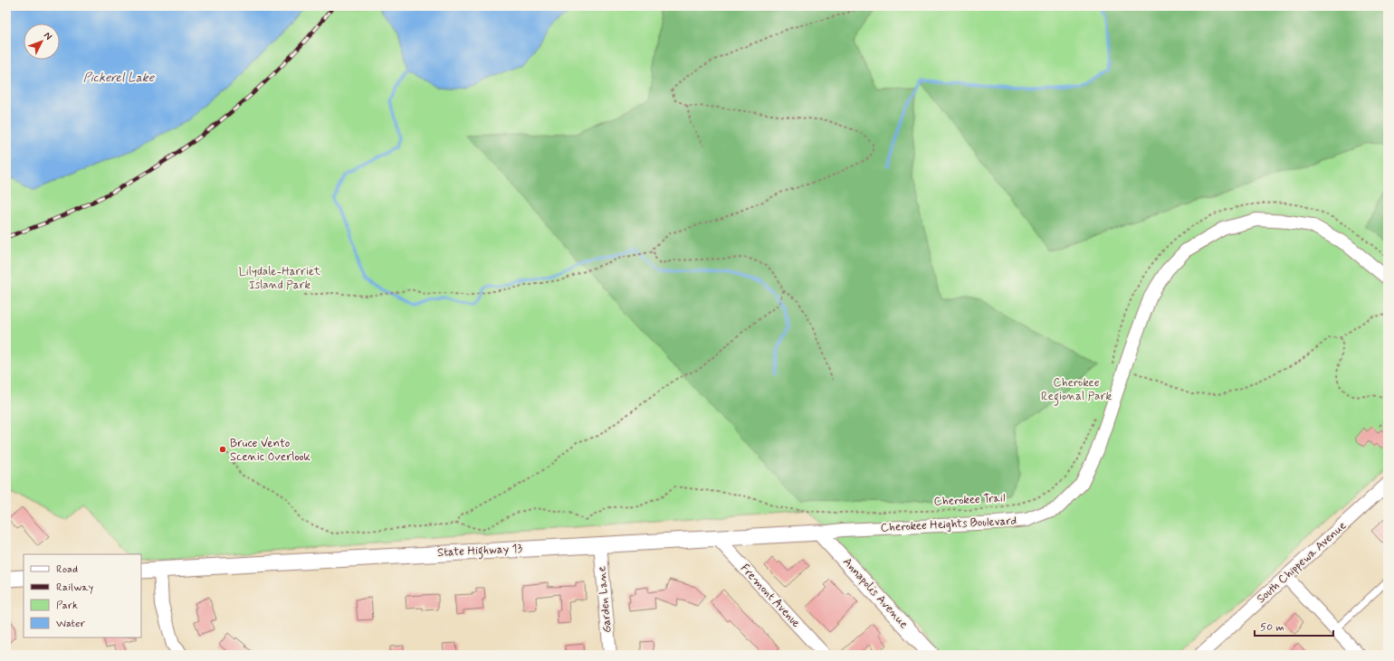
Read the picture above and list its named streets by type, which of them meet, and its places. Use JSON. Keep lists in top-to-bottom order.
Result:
{
  "streets": {
    "street": [
      "Cherokee Heights Boulevard",
      "State Highway 13",
      "South Chippewa Avenue",
      "Annapolis Avenue",
      "Fremont Avenue",
      "Garden Lane"
    ],
    "path": ["Cherokee Trail"]
  },
  "crossings": [
    ["Cherokee Heights Boulevard", "State Highway 13"],
    ["Cherokee Heights Boulevard", "Annapolis Avenue"],
    ["State Highway 13", "Annapolis Avenue"],
    ["State Highway 13", "Fremont Avenue"],
    ["State Highway 13", "Garden Lane"]
  ],
  "water": ["Pickerel Lake"],
  "parks": ["Lilydale-Harriet Island Park", "Cherokee Regional Park"],
  "places": ["Bruce Vento Scenic Overlook"],
  "legend": [
    "Road",
    "Railway",
    "Park",
    "Water"
  ],
  "scale_bar": "50 m",
  "north": "top right"
}
